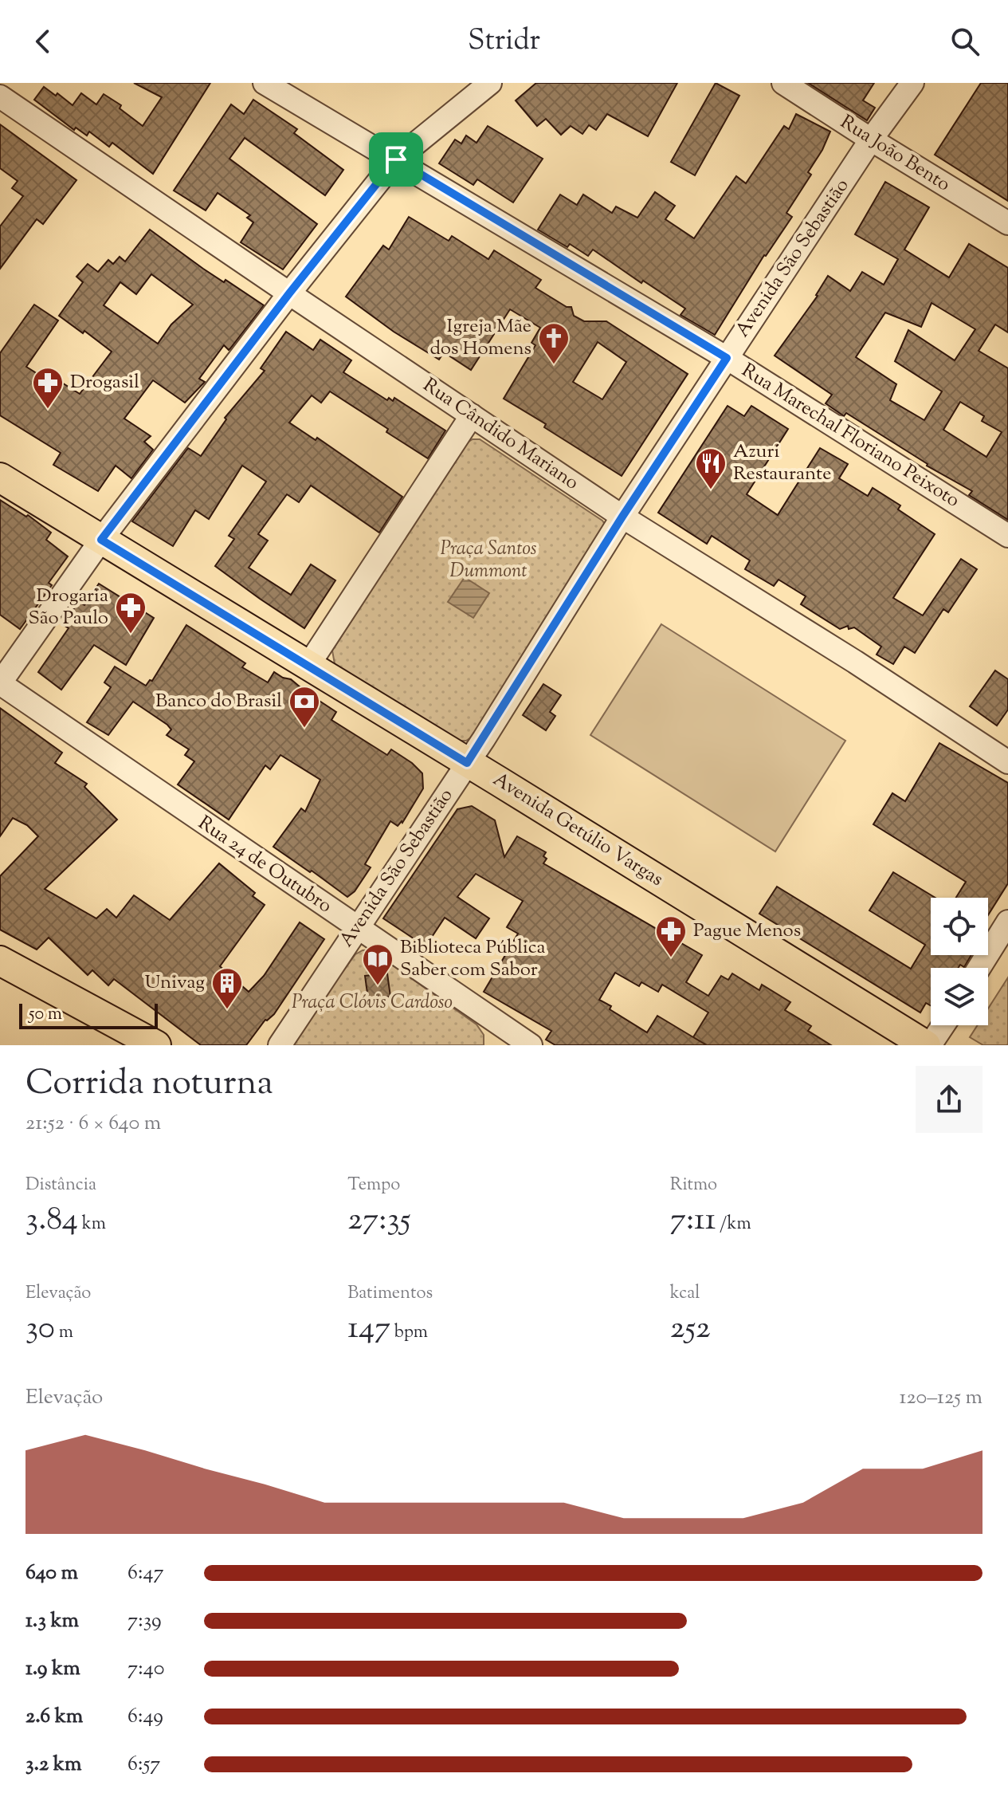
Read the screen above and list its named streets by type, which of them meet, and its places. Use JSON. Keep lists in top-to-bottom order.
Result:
{
  "streets": {
    "main road": ["Avenida Getúlio Vargas"],
    "street": [
      "Rua João Bento",
      "Avenida São Sebastião",
      "Rua Cândido Mariano",
      "Rua Marechal Floriano Peixoto",
      "Rua 24 de Outubro"
    ]
  },
  "crossings": [
    ["Rua João Bento", "Avenida São Sebastião"],
    ["Avenida São Sebastião", "Rua Cândido Mariano"],
    ["Avenida São Sebastião", "Rua Marechal Floriano Peixoto"],
    ["Avenida São Sebastião", "Avenida Getúlio Vargas"],
    ["Avenida São Sebastião", "Rua 24 de Outubro"]
  ],
  "parks": ["Praça Santos Dummont", "Praça Clóvis Cardoso"],
  "places": {
    "church": ["Igreja Mãe dos Homens"],
    "pharmacy": ["Drogasil", "Drogaria São Paulo", "Pague Menos"],
    "restaurant": ["Azuri Restaurante"],
    "bank": ["Banco do Brasil"],
    "library": ["Biblioteca Pública Saber com Sabor"],
    "building": ["Univag"]
  },
  "scale_bar": "50 m",
  "page": {
    "header": "Stridr",
    "scale": "50 m",
    "heading": ["Corrida noturna", "21:52 · 6 × 640 m"],
    "stats": [
      ["Distância", "3.84 km"],
      ["Tempo", "27:35"],
      ["Ritmo", "7:11 /km"],
      ["Elevação", "30 m"],
      ["Batimentos", "147 bpm"],
      ["kcal", "252"]
    ],
    "chart": ["Elevação", "120–125 m"],
    "list": [
      {
        "name": "640 m",
        "note": "6:47"
      },
      {
        "name": "1.3 km",
        "note": "7:39"
      },
      {
        "name": "1.9 km",
        "note": "7:40"
      },
      {
        "name": "2.6 km",
        "note": "6:49"
      },
      {
        "name": "3.2 km",
        "note": "6:57"
      }
    ]
  }
}
